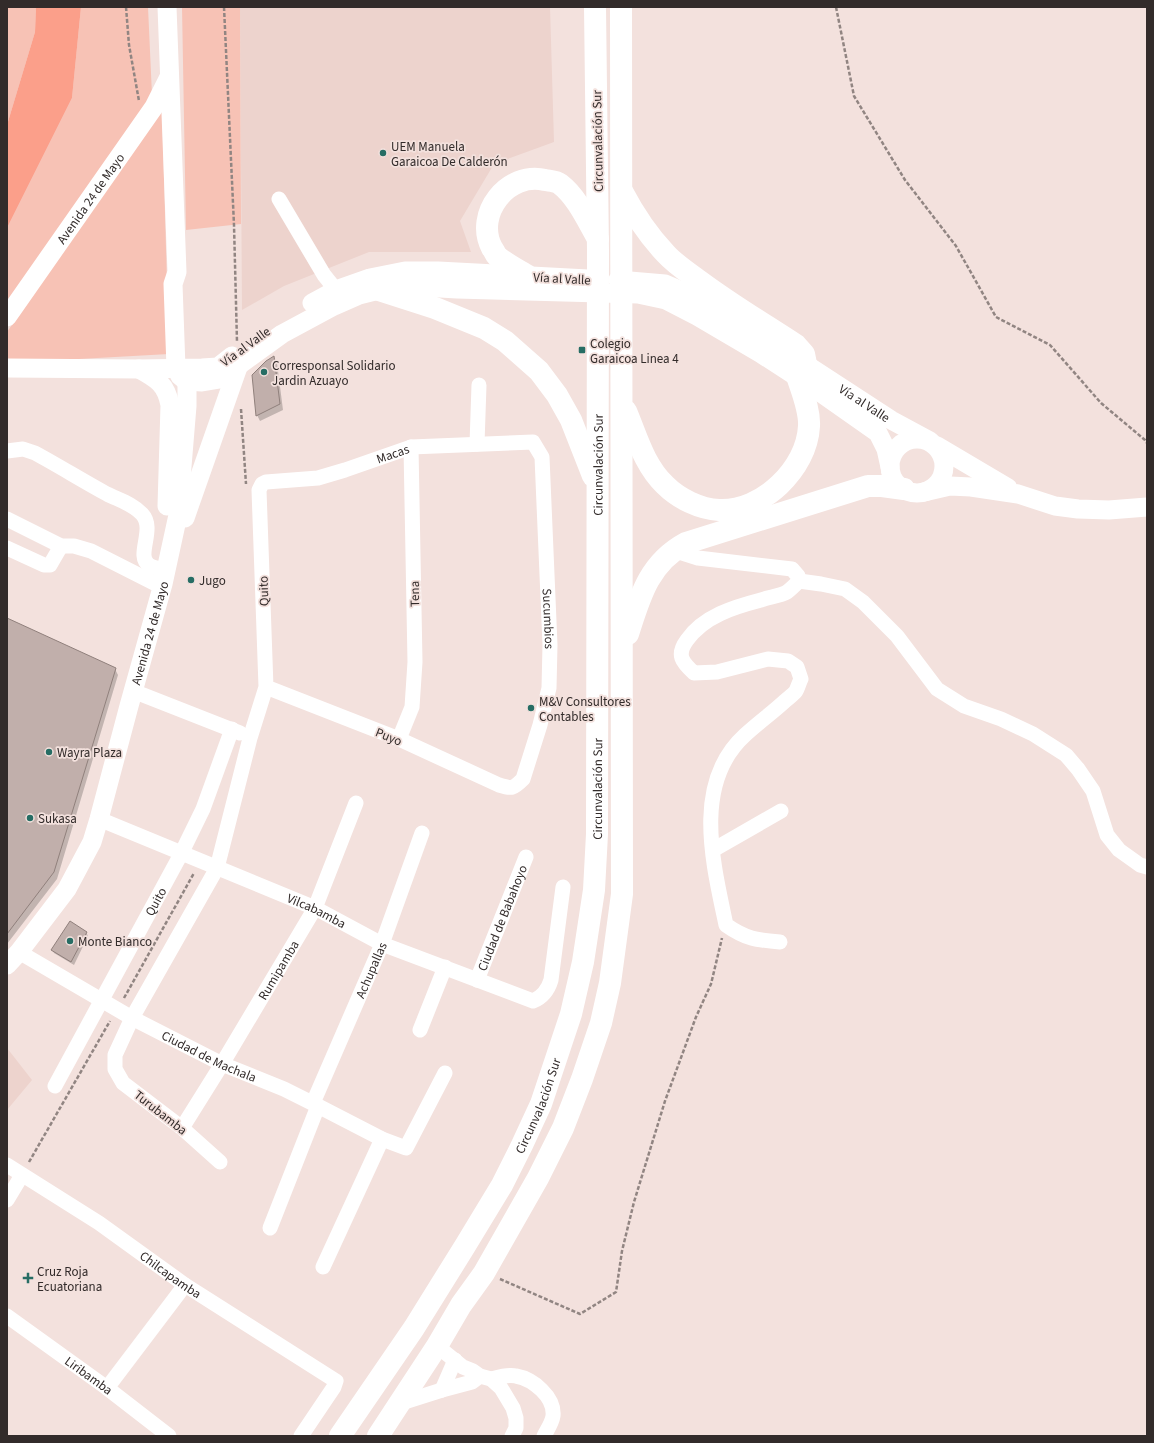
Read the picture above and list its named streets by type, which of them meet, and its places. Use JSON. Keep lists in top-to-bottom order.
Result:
{
  "streets": {
    "highway": ["Circunvalación Sur"],
    "main road": ["Avenida 24 de Mayo", "Vía al Valle"],
    "street": [
      "Macas",
      "Quito",
      "Tena",
      "Sucumbios",
      "Puyo",
      "Vilcabamba",
      "Ciudad de Babahoyo",
      "Achupallas",
      "Rumipamba",
      "Ciudad de Machala",
      "Turubamba",
      "Chilcapamba",
      "Liribamba"
    ]
  },
  "crossings": [
    ["Avenida 24 de Mayo", "Vía al Valle"],
    ["Avenida 24 de Mayo", "Vilcabamba"],
    ["Avenida 24 de Mayo", "Ciudad de Machala"],
    ["Macas", "Quito"],
    ["Macas", "Tena"],
    ["Macas", "Sucumbios"],
    ["Quito", "Puyo"],
    ["Quito", "Vilcabamba"],
    ["Quito", "Ciudad de Machala"],
    ["Quito", "Turubamba"],
    ["Tena", "Puyo"],
    ["Sucumbios", "Puyo"],
    ["Vilcabamba", "Ciudad de Babahoyo"],
    ["Vilcabamba", "Achupallas"],
    ["Vilcabamba", "Rumipamba"],
    ["Achupallas", "Ciudad de Machala"],
    ["Rumipamba", "Ciudad de Machala"],
    ["Rumipamba", "Turubamba"]
  ],
  "places": {
    "other": [
      "UEM Manuela Garaicoa De Calderón",
      "Corresponsal Solidario Jardin Azuayo",
      "Jugo",
      "M&V Consultores Contables",
      "Wayra Plaza",
      "Sukasa",
      "Monte Bianco"
    ],
    "transit": ["Colegio Garaicoa Linea 4"],
    "health": ["Cruz Roja Ecuatoriana"]
  }
}
